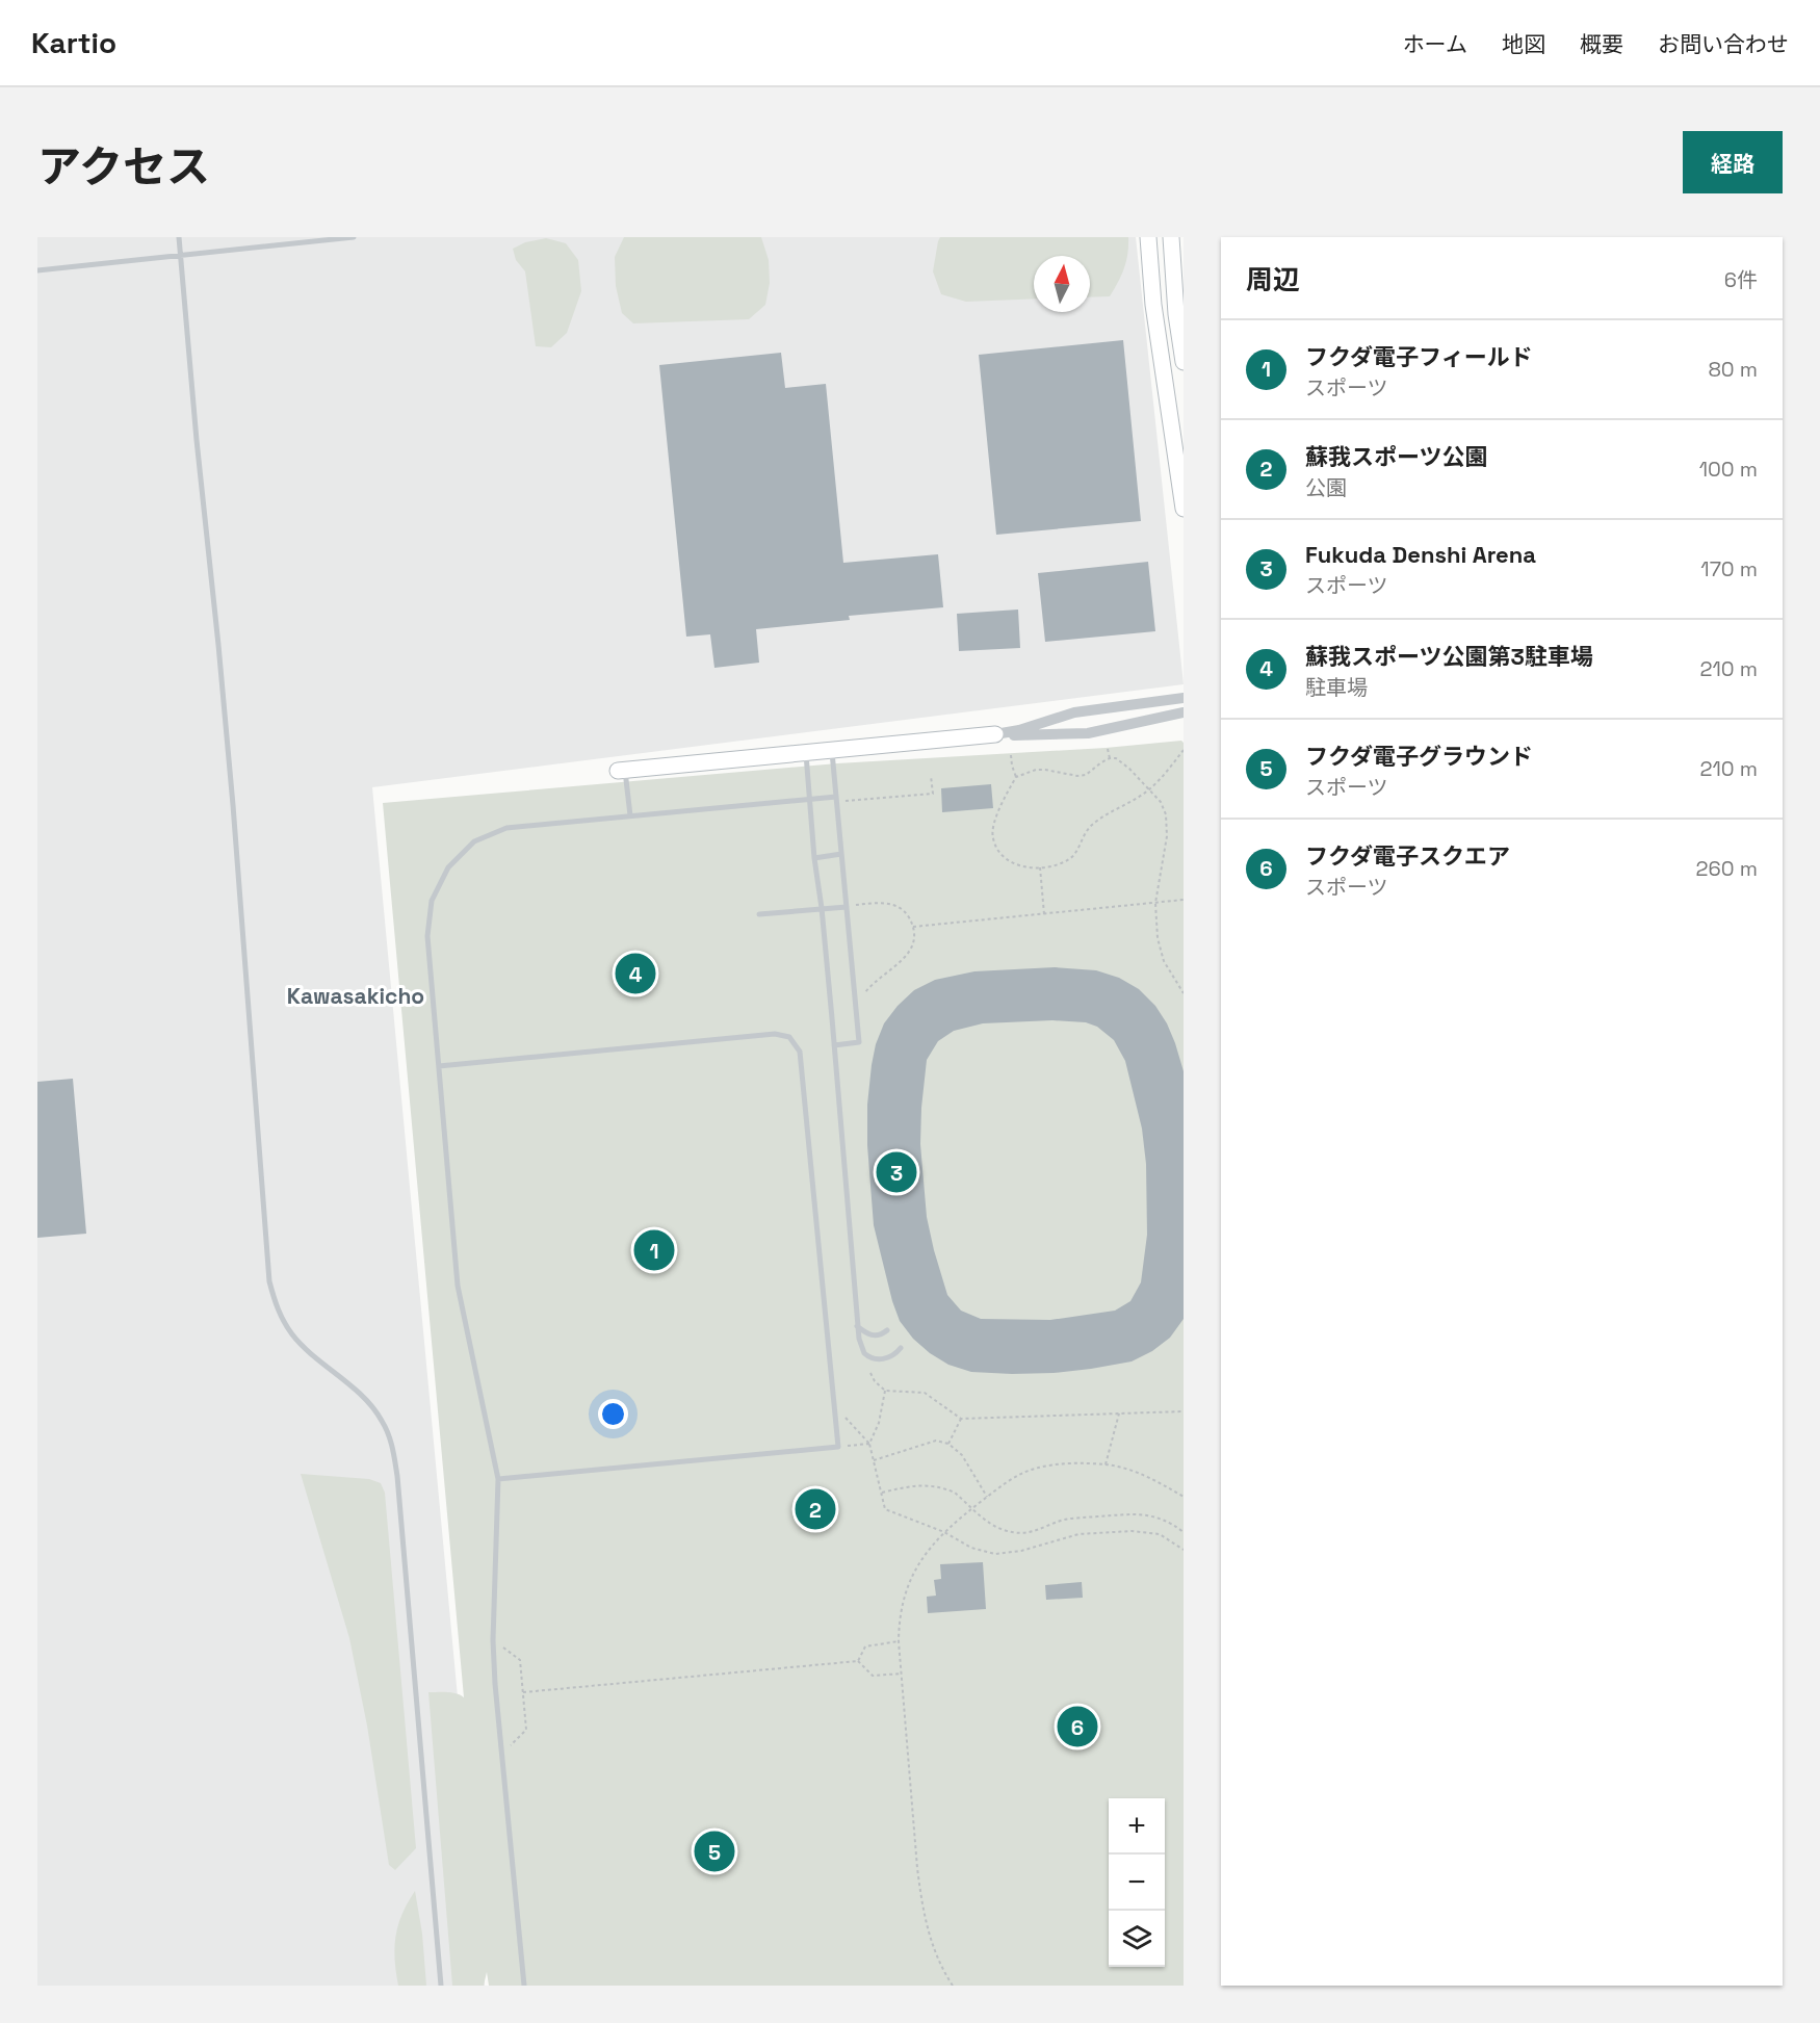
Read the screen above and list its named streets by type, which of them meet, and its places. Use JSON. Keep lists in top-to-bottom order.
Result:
{
  "districts": ["Kawasakicho"],
  "north": "top",
  "page": {
    "header": "Kartio",
    "nav": [
      "ホーム",
      "地図",
      "概要",
      "お問い合わせ"
    ],
    "title": "アクセス",
    "buttons": "経路",
    "heading": ["周辺", "6件"],
    "list": [
      {
        "mark": "1",
        "name": "フクダ電子フィールド",
        "note": "スポーツ",
        "value": "80 m"
      },
      {
        "mark": "2",
        "name": "蘇我スポーツ公園",
        "note": "公園",
        "value": "100 m"
      },
      {
        "mark": "3",
        "name": "Fukuda Denshi Arena",
        "note": "スポーツ",
        "value": "170 m"
      },
      {
        "mark": "4",
        "name": "蘇我スポーツ公園第3駐車場",
        "note": "駐車場",
        "value": "210 m"
      },
      {
        "mark": "5",
        "name": "フクダ電子グラウンド",
        "note": "スポーツ",
        "value": "210 m"
      },
      {
        "mark": "6",
        "name": "フクダ電子スクエア",
        "note": "スポーツ",
        "value": "260 m"
      }
    ],
    "pins": [
      "4",
      "3",
      "1",
      "2",
      "6",
      "5"
    ],
    "map_buttons": ["+", "−"]
  }
}
